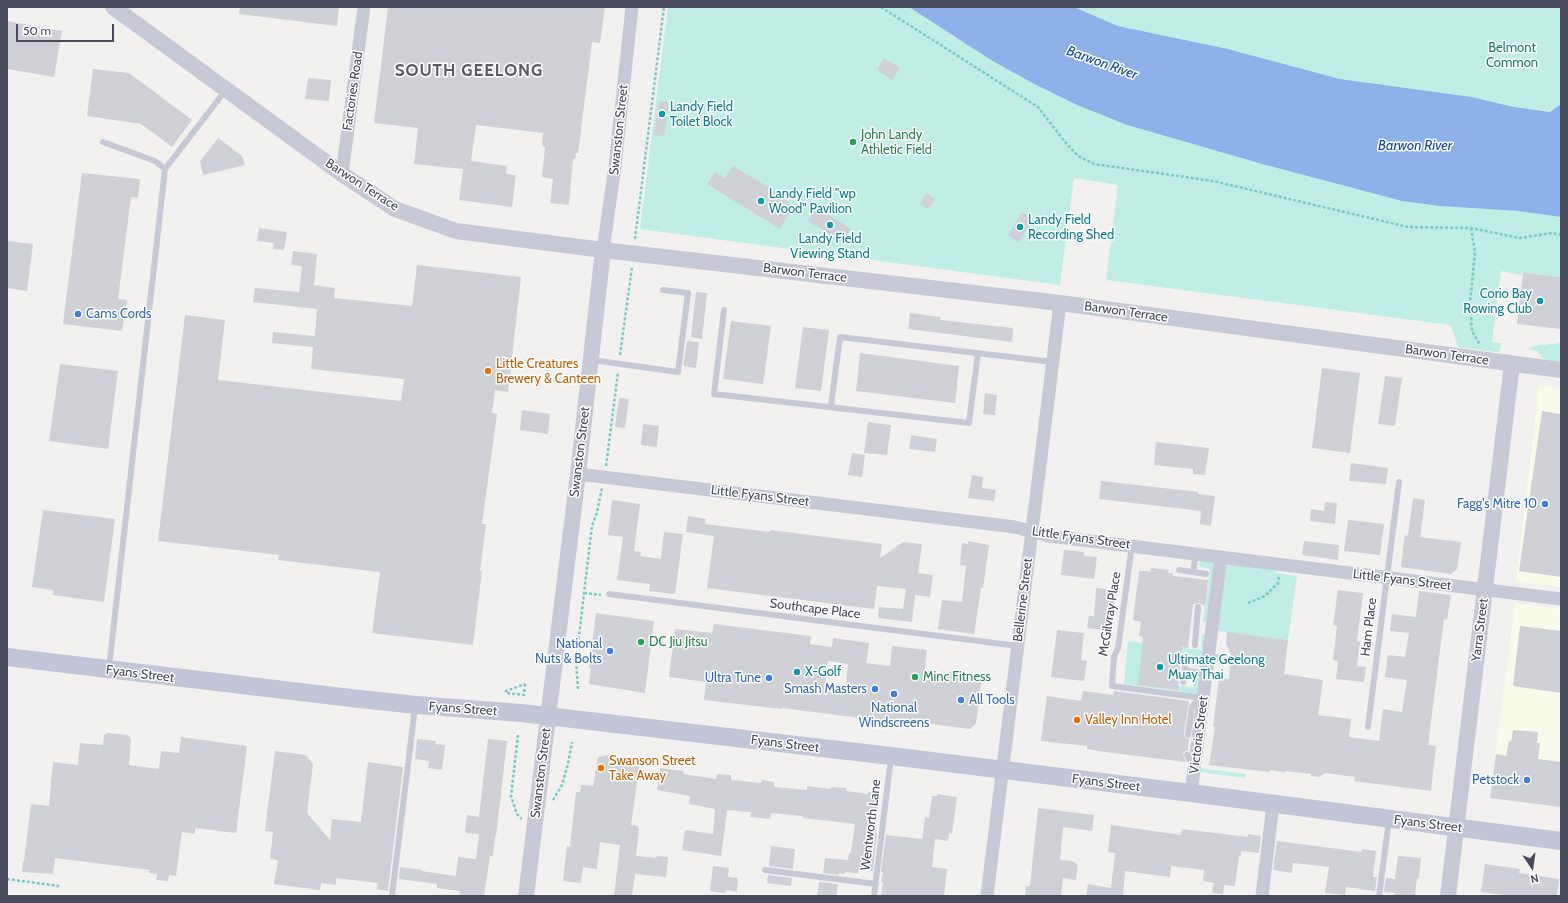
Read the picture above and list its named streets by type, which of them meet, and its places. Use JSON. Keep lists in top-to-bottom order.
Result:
{
  "streets": {
    "main road": ["Fyans Street"],
    "street": [
      "Factories Road",
      "Swanston Street",
      "Barwon Terrace",
      "Little Fyans Street",
      "Bellerine Street",
      "Yarra Street",
      "Victoria Street"
    ],
    "lane": [
      "Southcape Place",
      "McGilvray Place",
      "Ham Place",
      "Wentworth Lane"
    ]
  },
  "crossings": [
    ["Factories Road", "Barwon Terrace"],
    ["Swanston Street", "Barwon Terrace"],
    ["Swanston Street", "Little Fyans Street"],
    ["Swanston Street", "Fyans Street"],
    ["Barwon Terrace", "Bellerine Street"],
    ["Barwon Terrace", "Yarra Street"],
    ["Little Fyans Street", "Bellerine Street"],
    ["Little Fyans Street", "McGilvray Place"],
    ["Little Fyans Street", "Ham Place"],
    ["Little Fyans Street", "Yarra Street"],
    ["Little Fyans Street", "Victoria Street"],
    ["Bellerine Street", "Southcape Place"],
    ["Bellerine Street", "Fyans Street"],
    ["McGilvray Place", "Victoria Street"],
    ["Yarra Street", "Fyans Street"],
    ["Fyans Street", "Victoria Street"],
    ["Fyans Street", "Wentworth Lane"]
  ],
  "districts": ["SOUTH GEELONG"],
  "water": ["Barwon River"],
  "parks": ["Belmont Common"],
  "places": [
    "Landy Field Toilet Block",
    "John Landy Athletic Field",
    "Landy Field \"wp Wood\" Pavilion",
    "Landy Field Viewing Stand",
    "Landy Field Recording Shed",
    "Corio Bay Rowing Club",
    "Cams Cords",
    "Little Creatures Brewery & Canteen",
    "Fagg's Mitre 10",
    "DC Jiu Jitsu",
    "National Nuts & Bolts",
    "Ultimate Geelong Muay Thai",
    "X-Golf",
    "Minc Fitness",
    "Ultra Tune",
    "Smash Masters",
    "National Windscreens",
    "All Tools",
    "Valley Inn Hotel",
    "Swanson Street Take Away",
    "Petstock"
  ],
  "scale_bar": "50 m",
  "north": "bottom"
}
